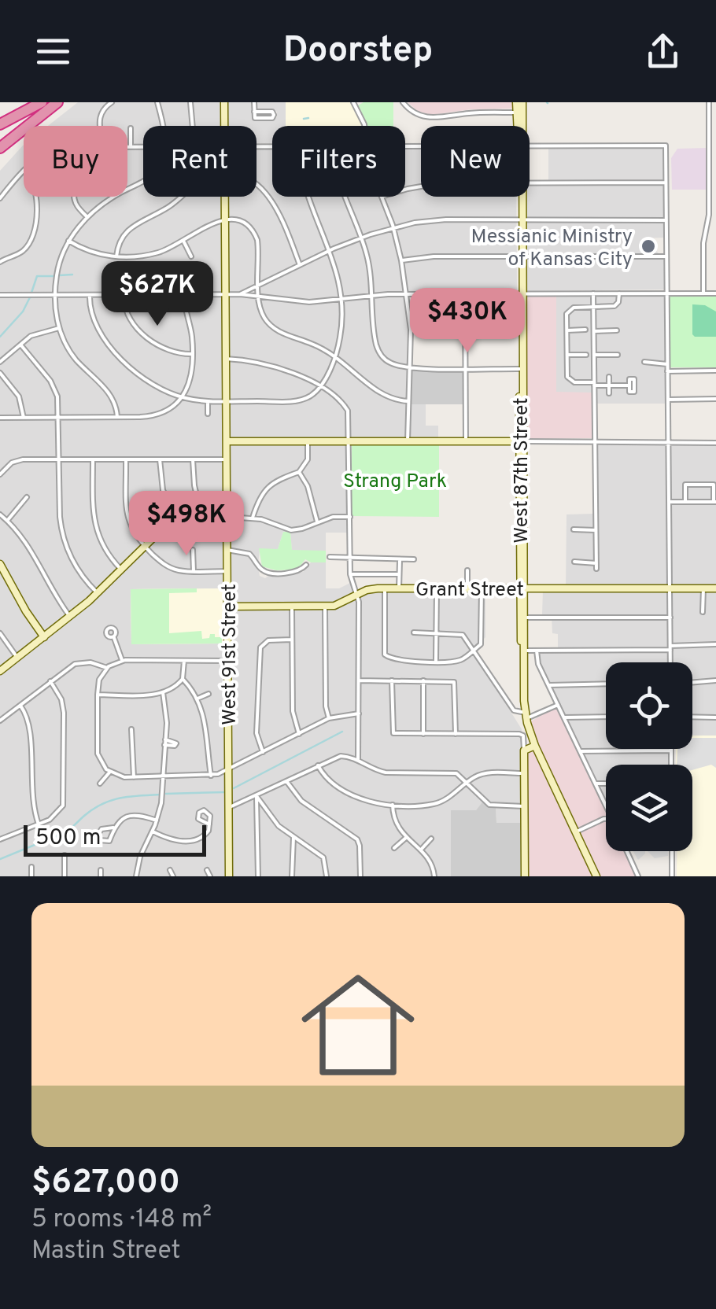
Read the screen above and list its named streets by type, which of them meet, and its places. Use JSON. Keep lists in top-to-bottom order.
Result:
{
  "streets": {
    "street": ["West 87th Street", "Grant Street", "West 91st Street"]
  },
  "crossings": [
    ["West 87th Street", "Grant Street"],
    ["Grant Street", "West 91st Street"]
  ],
  "parks": ["Strang Park"],
  "places": ["Messianic Ministry of Kansas City"],
  "scale_bar": "500 m",
  "page": {
    "header": "Doorstep",
    "chip": [
      "Buy",
      "Rent",
      "Filters",
      "New"
    ],
    "price": ["$627K", "$430K", "$498K"],
    "scale": "500 m",
    "list": [
      {
        "name": "$627,000",
        "note": "5 rooms · 148 m² · Mastin Street"
      }
    ]
  }
}
